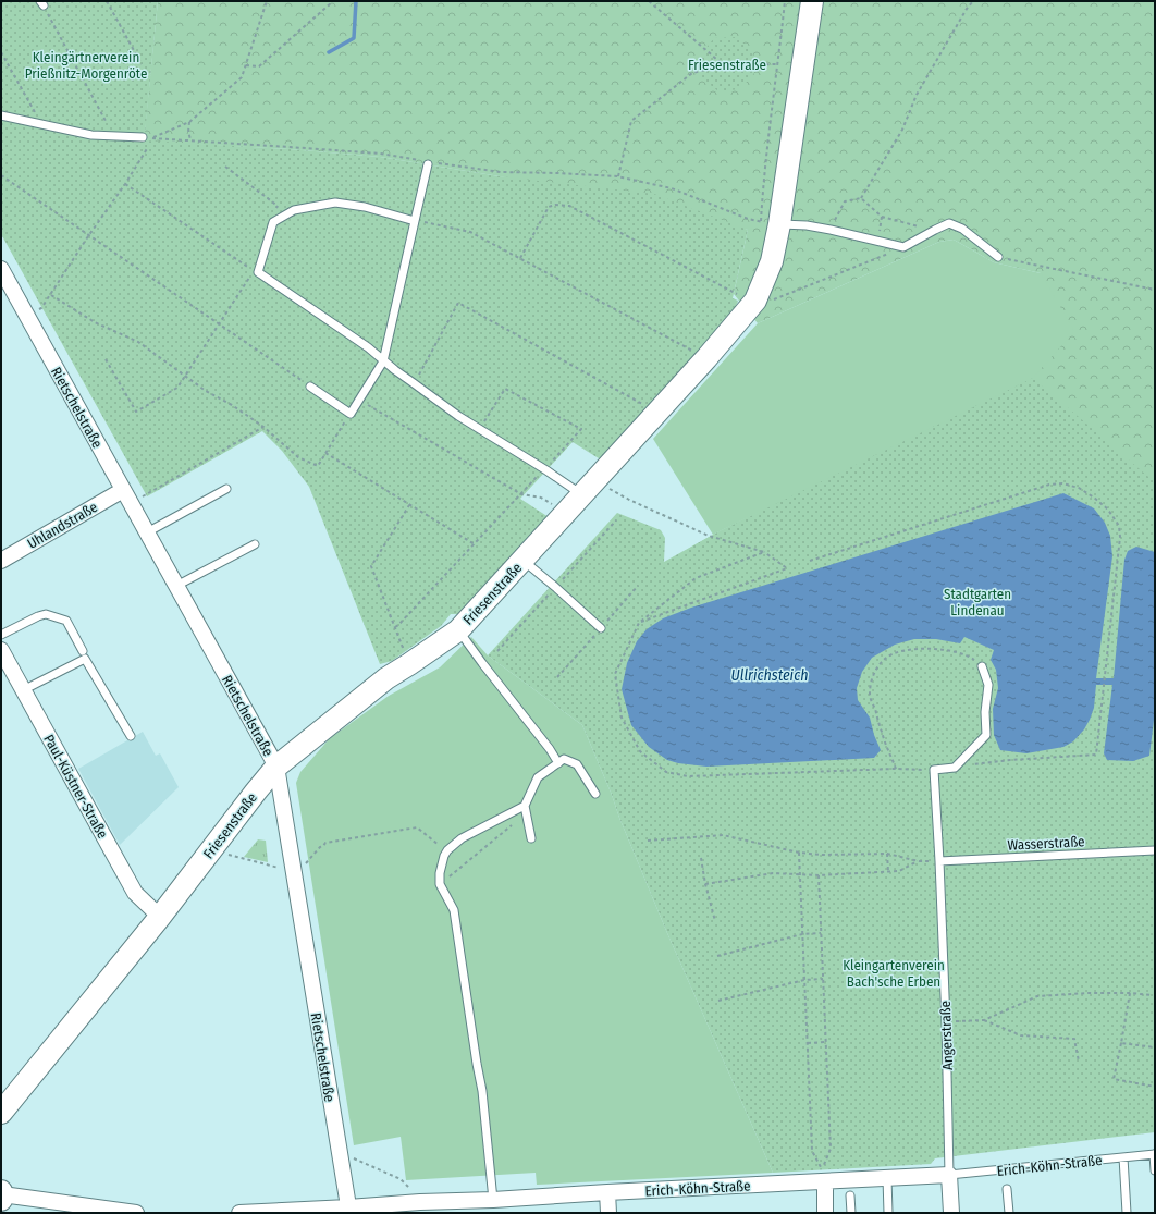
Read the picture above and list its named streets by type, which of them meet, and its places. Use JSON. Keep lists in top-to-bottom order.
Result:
{
  "streets": {
    "street": [
      "Rietschelstraße",
      "Uhlandstraße",
      "Friesenstraße",
      "Paul-Küstner-Straße",
      "Angerstraße",
      "Erich-Köhn-Straße"
    ],
    "lane": ["Wasserstraße"]
  },
  "crossings": [
    ["Rietschelstraße", "Uhlandstraße"],
    ["Rietschelstraße", "Friesenstraße"],
    ["Rietschelstraße", "Erich-Köhn-Straße"],
    ["Friesenstraße", "Paul-Küstner-Straße"],
    ["Wasserstraße", "Angerstraße"],
    ["Angerstraße", "Erich-Köhn-Straße"]
  ],
  "water": ["Ullrichsteich"],
  "parks": [
    "Kleingärtnerverein Prießnitz-Morgenröte",
    "Friesenstraße",
    "Stadtgarten Lindenau",
    "Kleingartenverein Bach'sche Erben"
  ]
}
